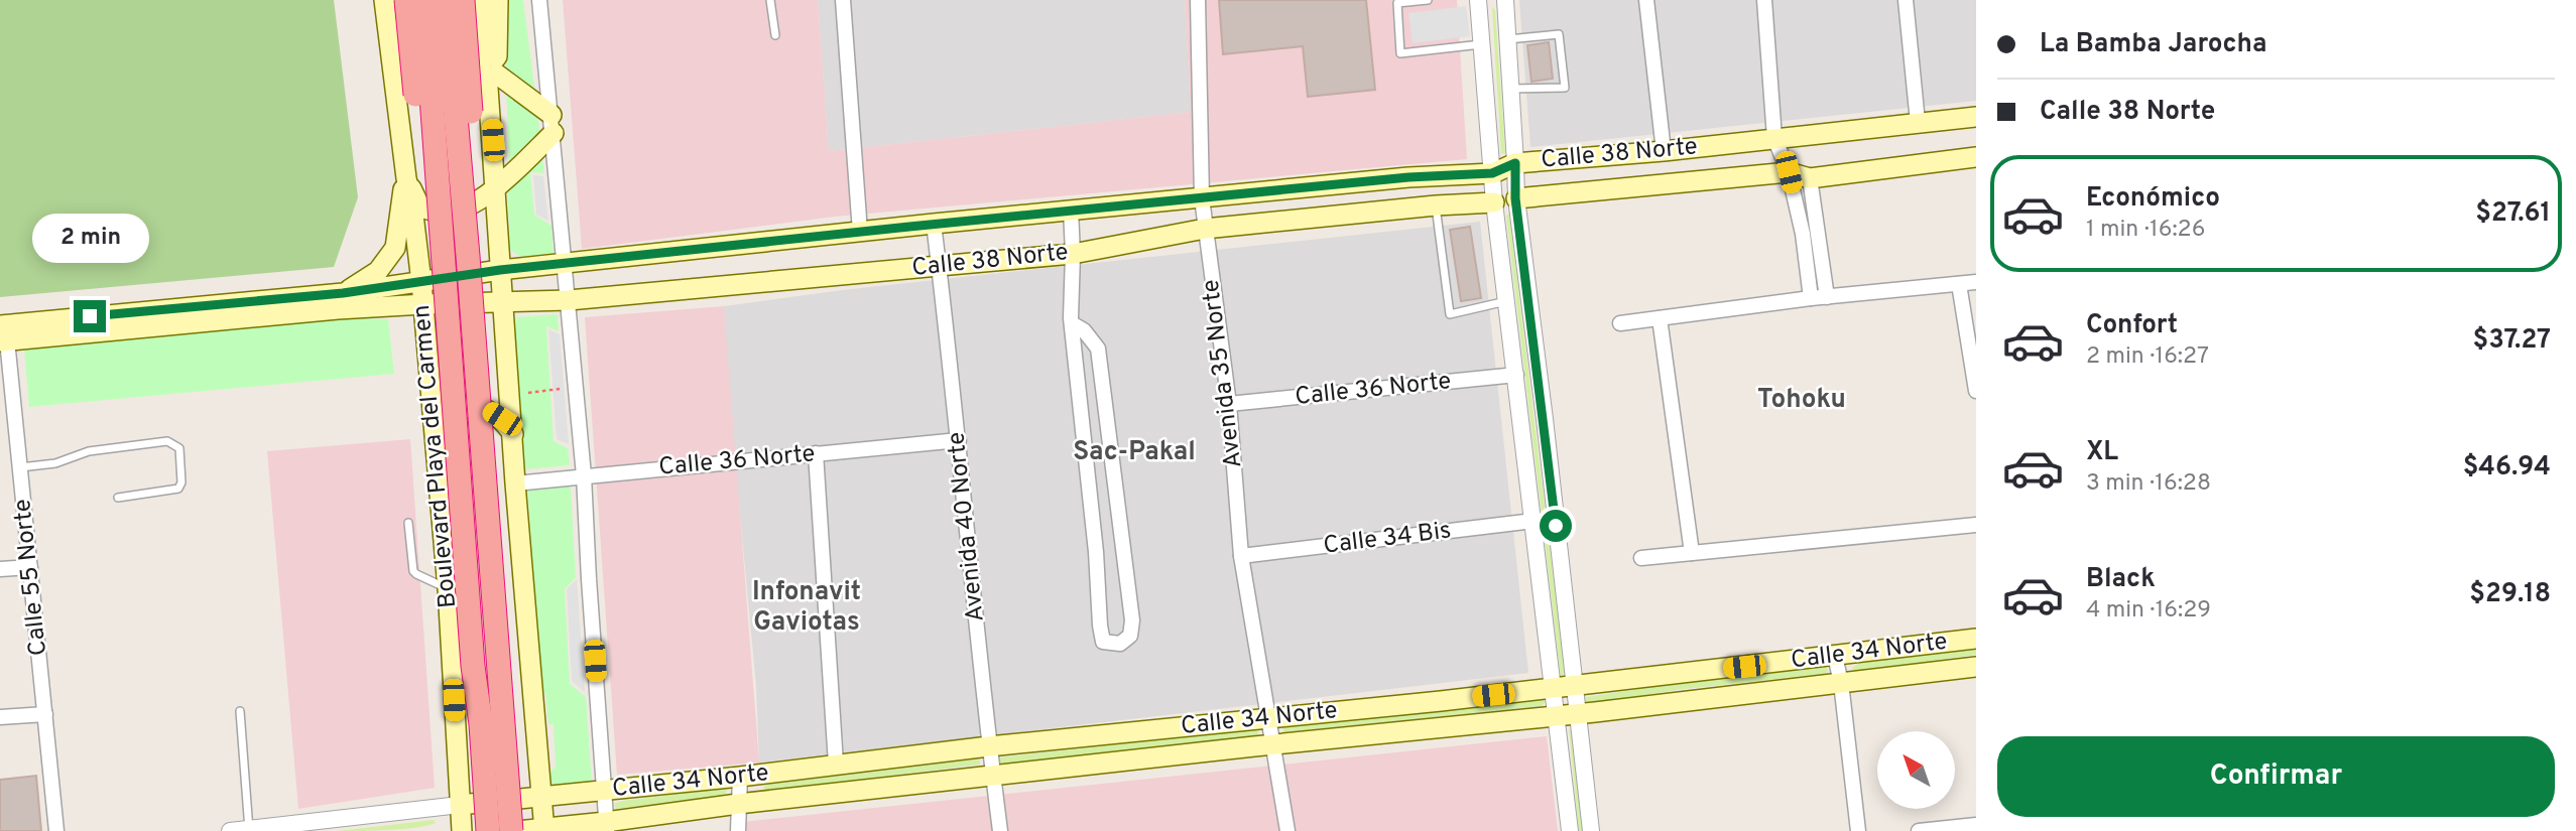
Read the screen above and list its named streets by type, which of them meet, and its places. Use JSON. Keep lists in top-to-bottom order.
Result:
{
  "streets": {
    "main road": ["Calle 38 Norte", "Boulevard Playa del Carmen", "Calle 34 Norte"],
    "street": [
      "Avenida 35 Norte",
      "Calle 36 Norte",
      "Avenida 40 Norte",
      "Calle 34 Bis",
      "Calle 55 Norte"
    ]
  },
  "crossings": [
    ["Calle 38 Norte", "Avenida 35 Norte"],
    ["Calle 38 Norte", "Boulevard Playa del Carmen"],
    ["Calle 38 Norte", "Avenida 40 Norte"],
    ["Calle 38 Norte", "Calle 55 Norte"],
    ["Avenida 35 Norte", "Calle 36 Norte"],
    ["Avenida 35 Norte", "Calle 34 Bis"],
    ["Avenida 35 Norte", "Calle 34 Norte"],
    ["Calle 36 Norte", "Avenida 40 Norte"],
    ["Boulevard Playa del Carmen", "Calle 34 Norte"],
    ["Avenida 40 Norte", "Calle 34 Norte"]
  ],
  "districts": ["Tohoku", "Sac-Pakal", "Infonavit Gaviotas"],
  "north": "top left",
  "page": {
    "banner": ["La Bamba Jarocha", "Calle 38 Norte"],
    "list": [
      {
        "name": "Económico",
        "note": "1 min · 16:26",
        "value": "$27.61"
      },
      {
        "name": "Confort",
        "note": "2 min · 16:27",
        "value": "$37.27"
      },
      {
        "name": "XL",
        "note": "3 min · 16:28",
        "value": "$46.94"
      },
      {
        "name": "Black",
        "note": "4 min · 16:29",
        "value": "$29.18"
      }
    ],
    "bubble": "2 min",
    "buttons": "Confirmar"
  }
}
